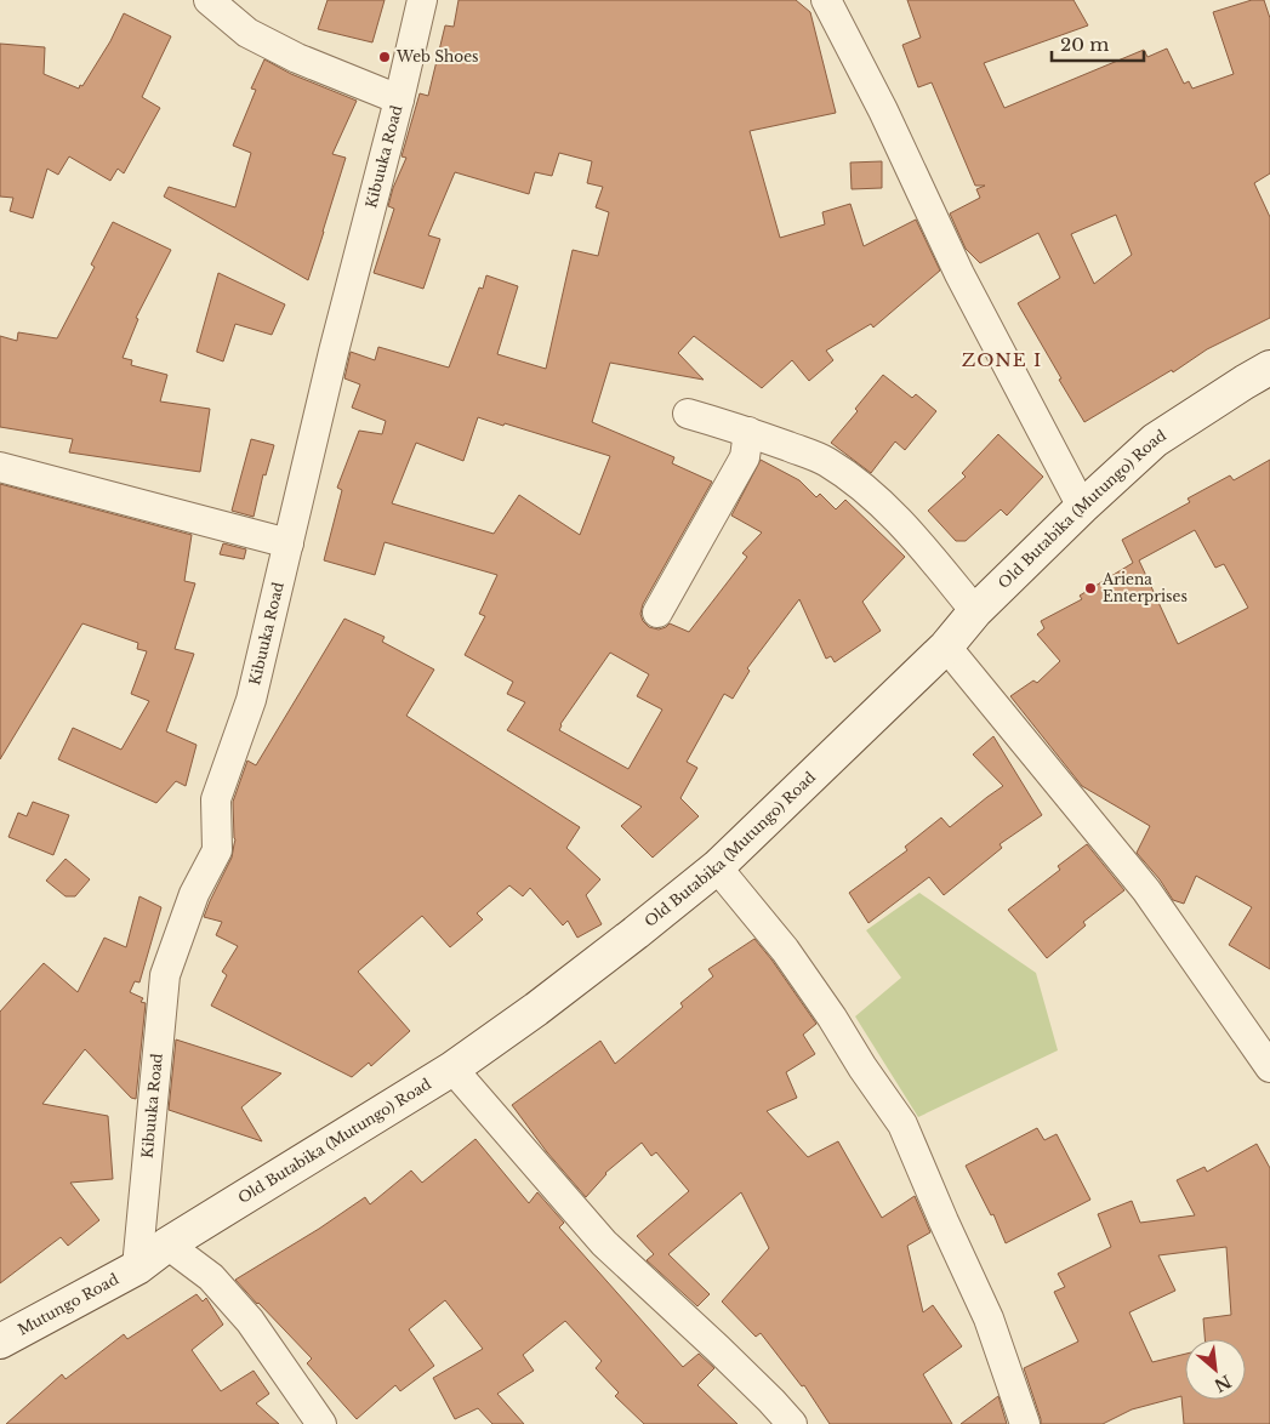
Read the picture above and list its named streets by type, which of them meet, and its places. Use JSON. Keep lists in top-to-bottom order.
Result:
{
  "streets": {
    "main road": ["Old Butabika (Mutungo) Road", "Mutungo Road"],
    "street": ["Kibuuka Road"]
  },
  "crossings": [
    ["Kibuuka Road", "Old Butabika (Mutungo) Road"],
    ["Kibuuka Road", "Mutungo Road"],
    ["Old Butabika (Mutungo) Road", "Mutungo Road"]
  ],
  "districts": ["ZONE I"],
  "places": ["Web Shoes", "Ariena Enterprises"],
  "scale_bar": "20 m",
  "north": "bottom right"
}
